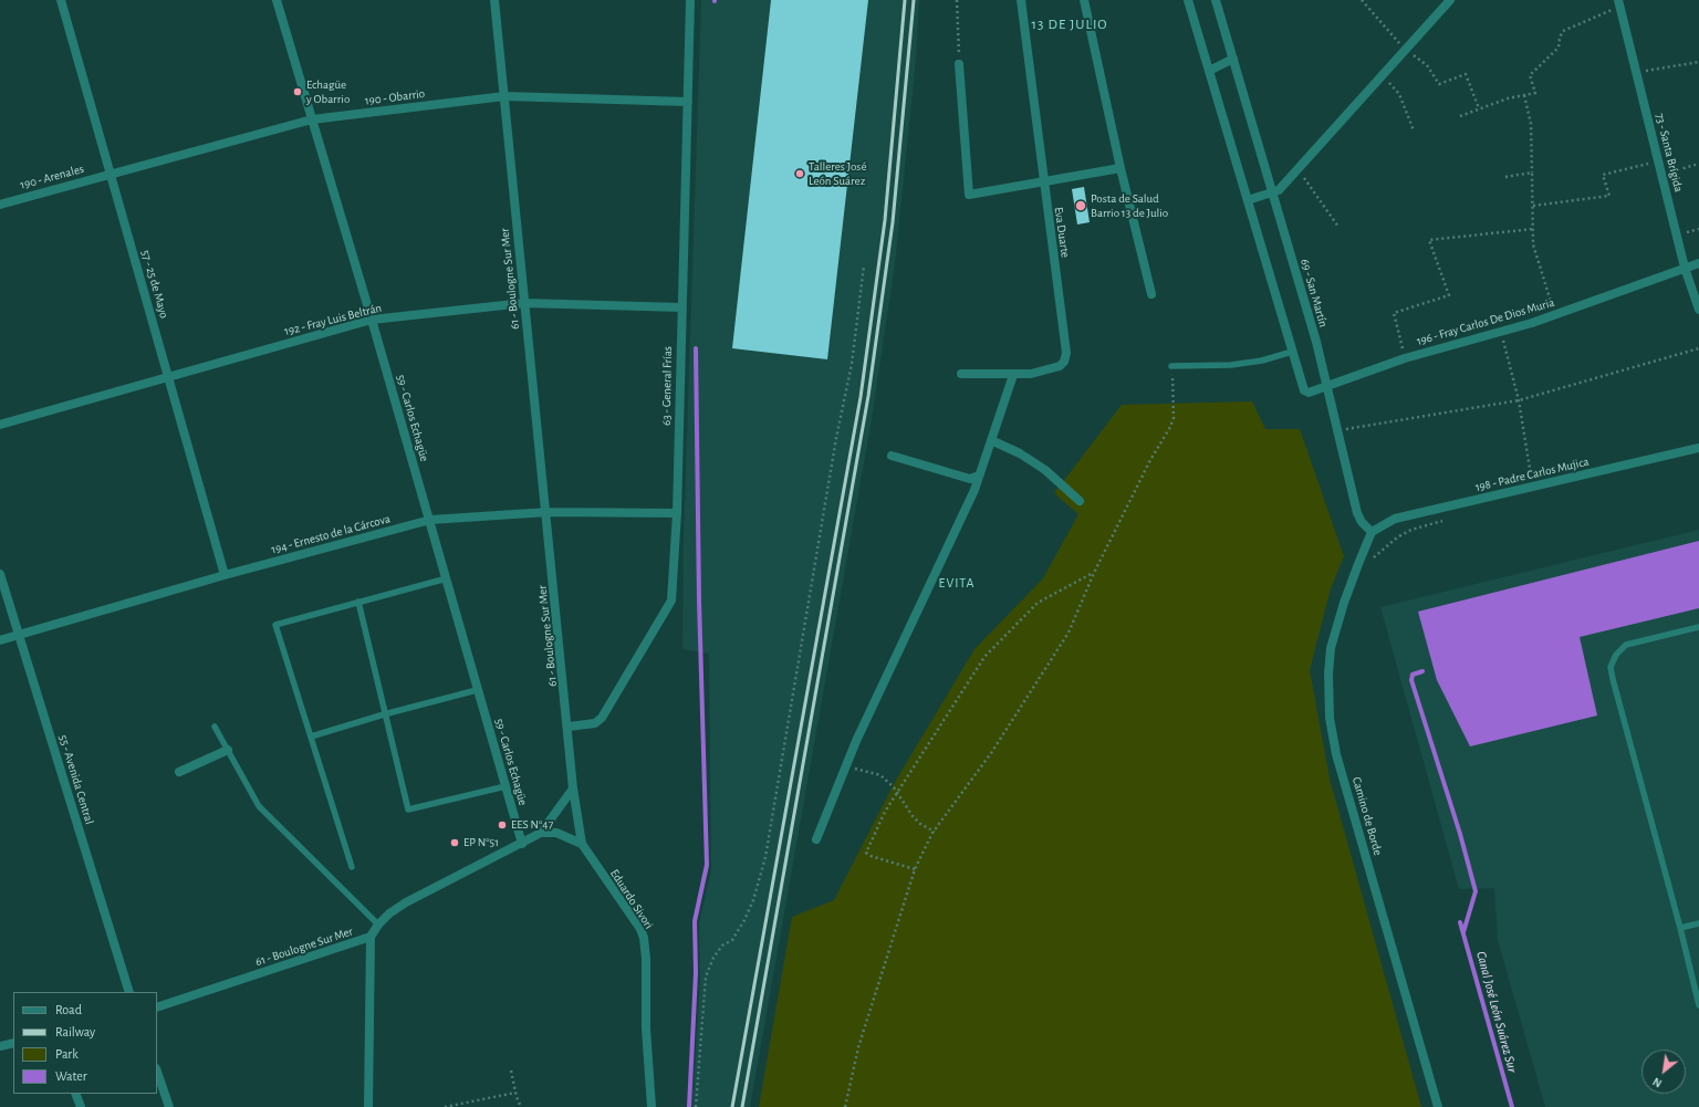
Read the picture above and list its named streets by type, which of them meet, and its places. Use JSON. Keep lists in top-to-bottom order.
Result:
{
  "streets": {
    "street": [
      "190 - Obarrio",
      "73 - Santa Brígida",
      "190 - Arenales",
      "Eva Duarte",
      "61 - Boulogne Sur Mer",
      "57 - 25 de Mayo",
      "69 - San Martín",
      "192 - Fray Luis Beltrán",
      "196 - Fray Carlos De Dios Muria",
      "63 - General Frías",
      "59 - Carlos Echagüe",
      "198 - Padre Carlos Mujica",
      "194 - Ernesto de la Cárcova",
      "55 - Avenida Central",
      "Camino de Borde",
      "Eduardo Sivori"
    ]
  },
  "crossings": [
    ["190 - Obarrio", "190 - Arenales"],
    ["190 - Obarrio", "61 - Boulogne Sur Mer"],
    ["190 - Obarrio", "57 - 25 de Mayo"],
    ["190 - Obarrio", "63 - General Frías"],
    ["190 - Obarrio", "59 - Carlos Echagüe"],
    ["73 - Santa Brígida", "196 - Fray Carlos De Dios Muria"],
    ["190 - Arenales", "57 - 25 de Mayo"],
    ["61 - Boulogne Sur Mer", "192 - Fray Luis Beltrán"],
    ["61 - Boulogne Sur Mer", "63 - General Frías"],
    ["61 - Boulogne Sur Mer", "59 - Carlos Echagüe"],
    ["61 - Boulogne Sur Mer", "194 - Ernesto de la Cárcova"],
    ["61 - Boulogne Sur Mer", "Eduardo Sivori"],
    ["57 - 25 de Mayo", "192 - Fray Luis Beltrán"],
    ["57 - 25 de Mayo", "194 - Ernesto de la Cárcova"],
    ["69 - San Martín", "196 - Fray Carlos De Dios Muria"],
    ["69 - San Martín", "198 - Padre Carlos Mujica"],
    ["69 - San Martín", "Camino de Borde"],
    ["192 - Fray Luis Beltrán", "63 - General Frías"],
    ["192 - Fray Luis Beltrán", "59 - Carlos Echagüe"],
    ["63 - General Frías", "194 - Ernesto de la Cárcova"],
    ["59 - Carlos Echagüe", "194 - Ernesto de la Cárcova"],
    ["198 - Padre Carlos Mujica", "Camino de Borde"],
    ["194 - Ernesto de la Cárcova", "55 - Avenida Central"]
  ],
  "districts": ["13 DE JULIO", "EVITA"],
  "water": ["Canal José León Suárez Sur"],
  "places": [
    "Echagüe y Obarrio",
    "Talleres José León Suárez",
    "Posta de Salud Barrio 13 de Julio",
    "EES N°47",
    "EP N°51"
  ],
  "legend": [
    "Road",
    "Railway",
    "Park",
    "Water"
  ],
  "north": "bottom left"
}
